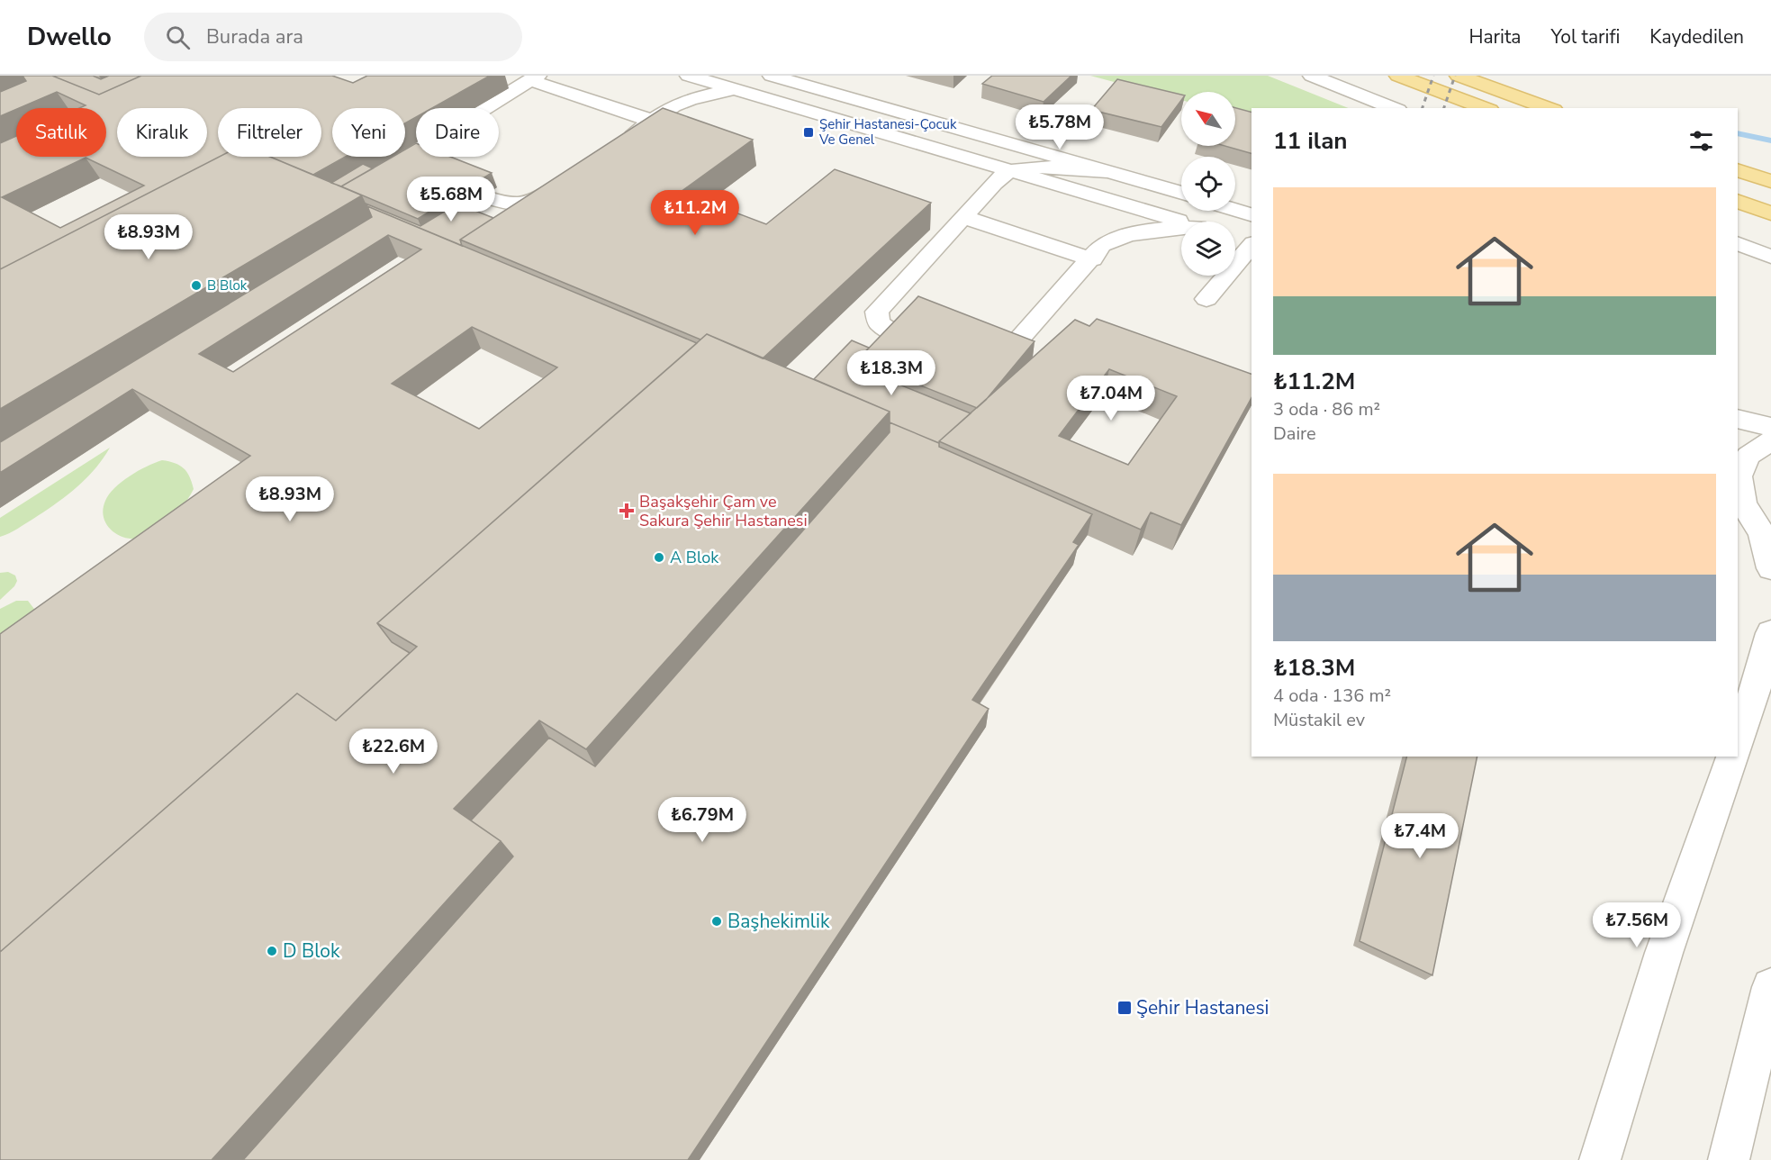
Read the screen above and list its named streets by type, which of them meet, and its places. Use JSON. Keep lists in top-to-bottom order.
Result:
{
  "places": {
    "transit": ["Şehir Hastanesi-Çocuk Ve Genel", "Şehir Hastanesi"],
    "other": [
      "B Blok",
      "A Blok",
      "Başhekimlik",
      "D Blok"
    ],
    "health": ["Başakşehir Çam ve Sakura Şehir Hastanesi"]
  },
  "north": "top left",
  "page": {
    "header": "Dwello",
    "search": "Burada ara",
    "nav": ["Harita", "Yol tarifi", "Kaydedilen"],
    "price": [
      "₺5.78M",
      "₺5.68M",
      "₺11.2M",
      "₺8.93M",
      "₺18.3M",
      "₺7.04M",
      "₺8.93M",
      "₺22.6M",
      "₺6.79M",
      "₺7.4M",
      "₺7.56M"
    ],
    "chip": [
      "Satılık",
      "Kiralık",
      "Filtreler",
      "Yeni",
      "Daire"
    ],
    "heading": "11 ilan",
    "list": [
      {
        "name": "₺11.2M",
        "note": "3 oda · 86 m² · Daire"
      },
      {
        "name": "₺18.3M",
        "note": "4 oda · 136 m² · Müstakil ev"
      }
    ]
  }
}
